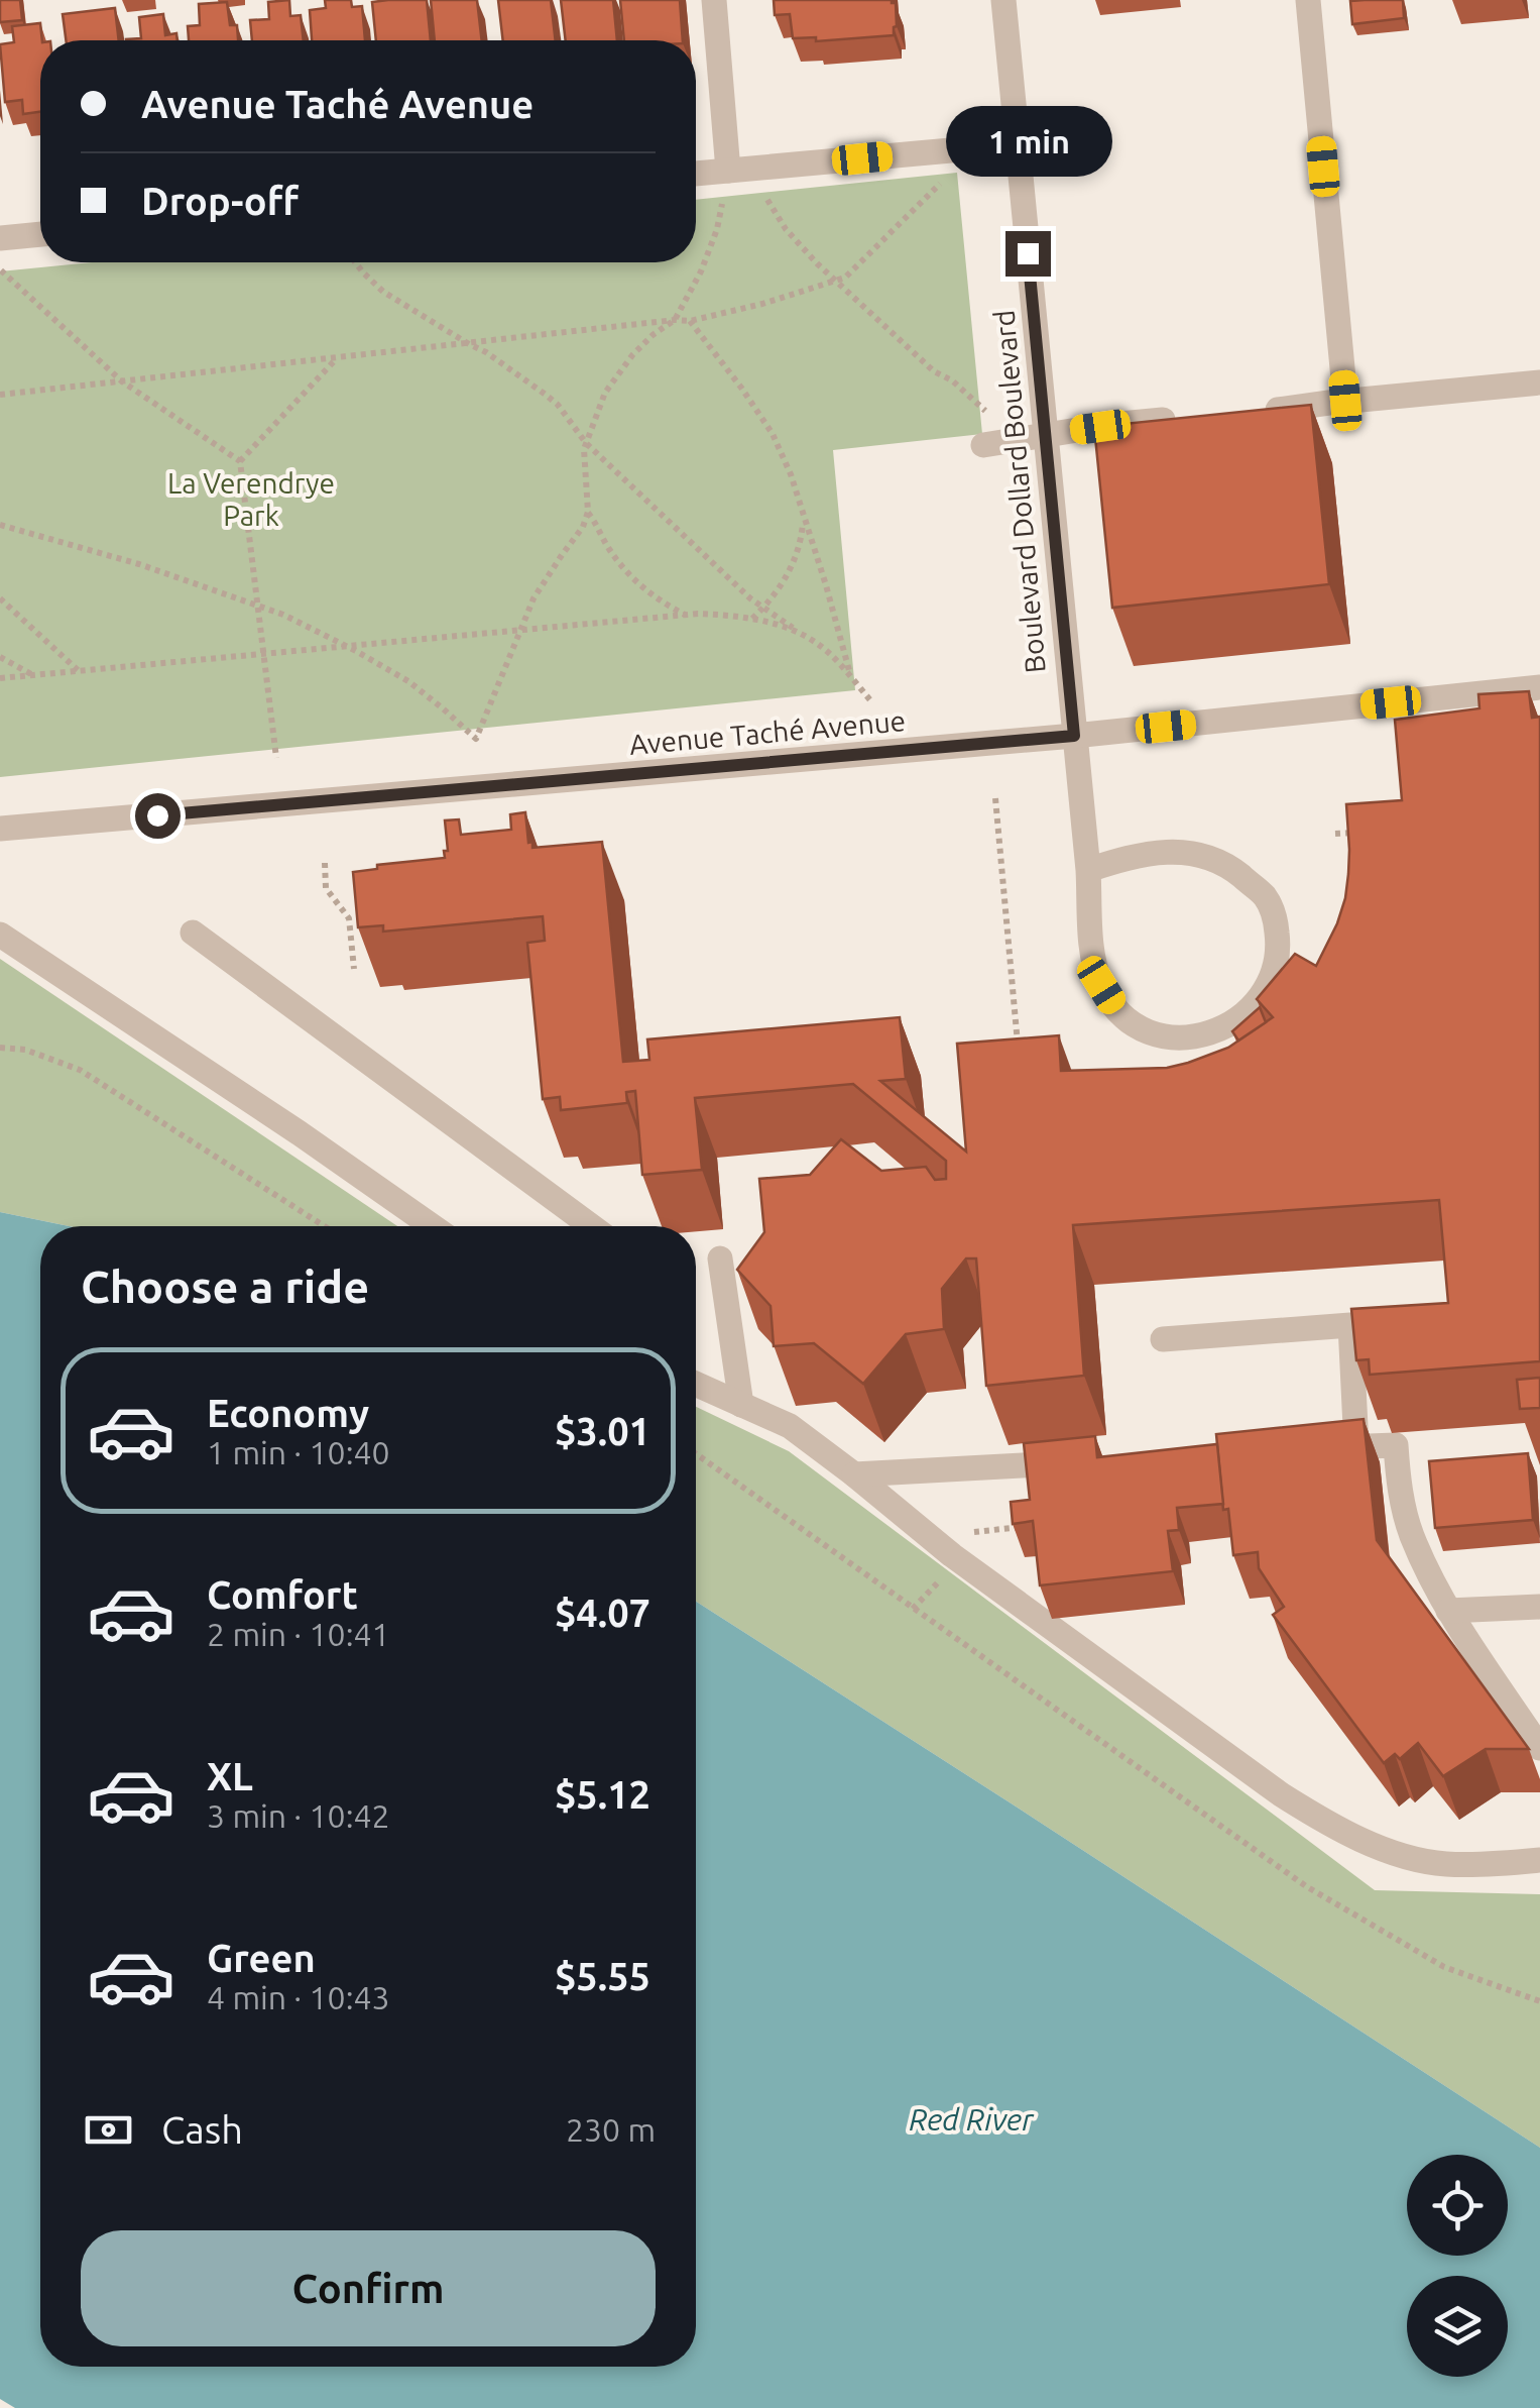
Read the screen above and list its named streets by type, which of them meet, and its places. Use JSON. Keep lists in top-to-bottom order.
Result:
{
  "streets": {
    "street": ["Boulevard Dollard Boulevard", "Avenue Taché Avenue"]
  },
  "crossings": [
    ["Boulevard Dollard Boulevard", "Avenue Taché Avenue"]
  ],
  "water": ["Red River"],
  "parks": ["La Verendrye Park"],
  "page": {
    "banner": ["Avenue Taché Avenue", "Drop-off"],
    "bubble": "1 min",
    "heading": "Choose a ride",
    "list": [
      {
        "name": "Economy",
        "note": "1 min · 10:40",
        "value": "$3.01"
      },
      {
        "name": "Comfort",
        "note": "2 min · 10:41",
        "value": "$4.07"
      },
      {
        "name": "XL",
        "note": "3 min · 10:42",
        "value": "$5.12"
      },
      {
        "name": "Green",
        "note": "4 min · 10:43",
        "value": "$5.55"
      }
    ],
    "pay": ["Cash", "230 m"],
    "buttons": "Confirm"
  }
}
